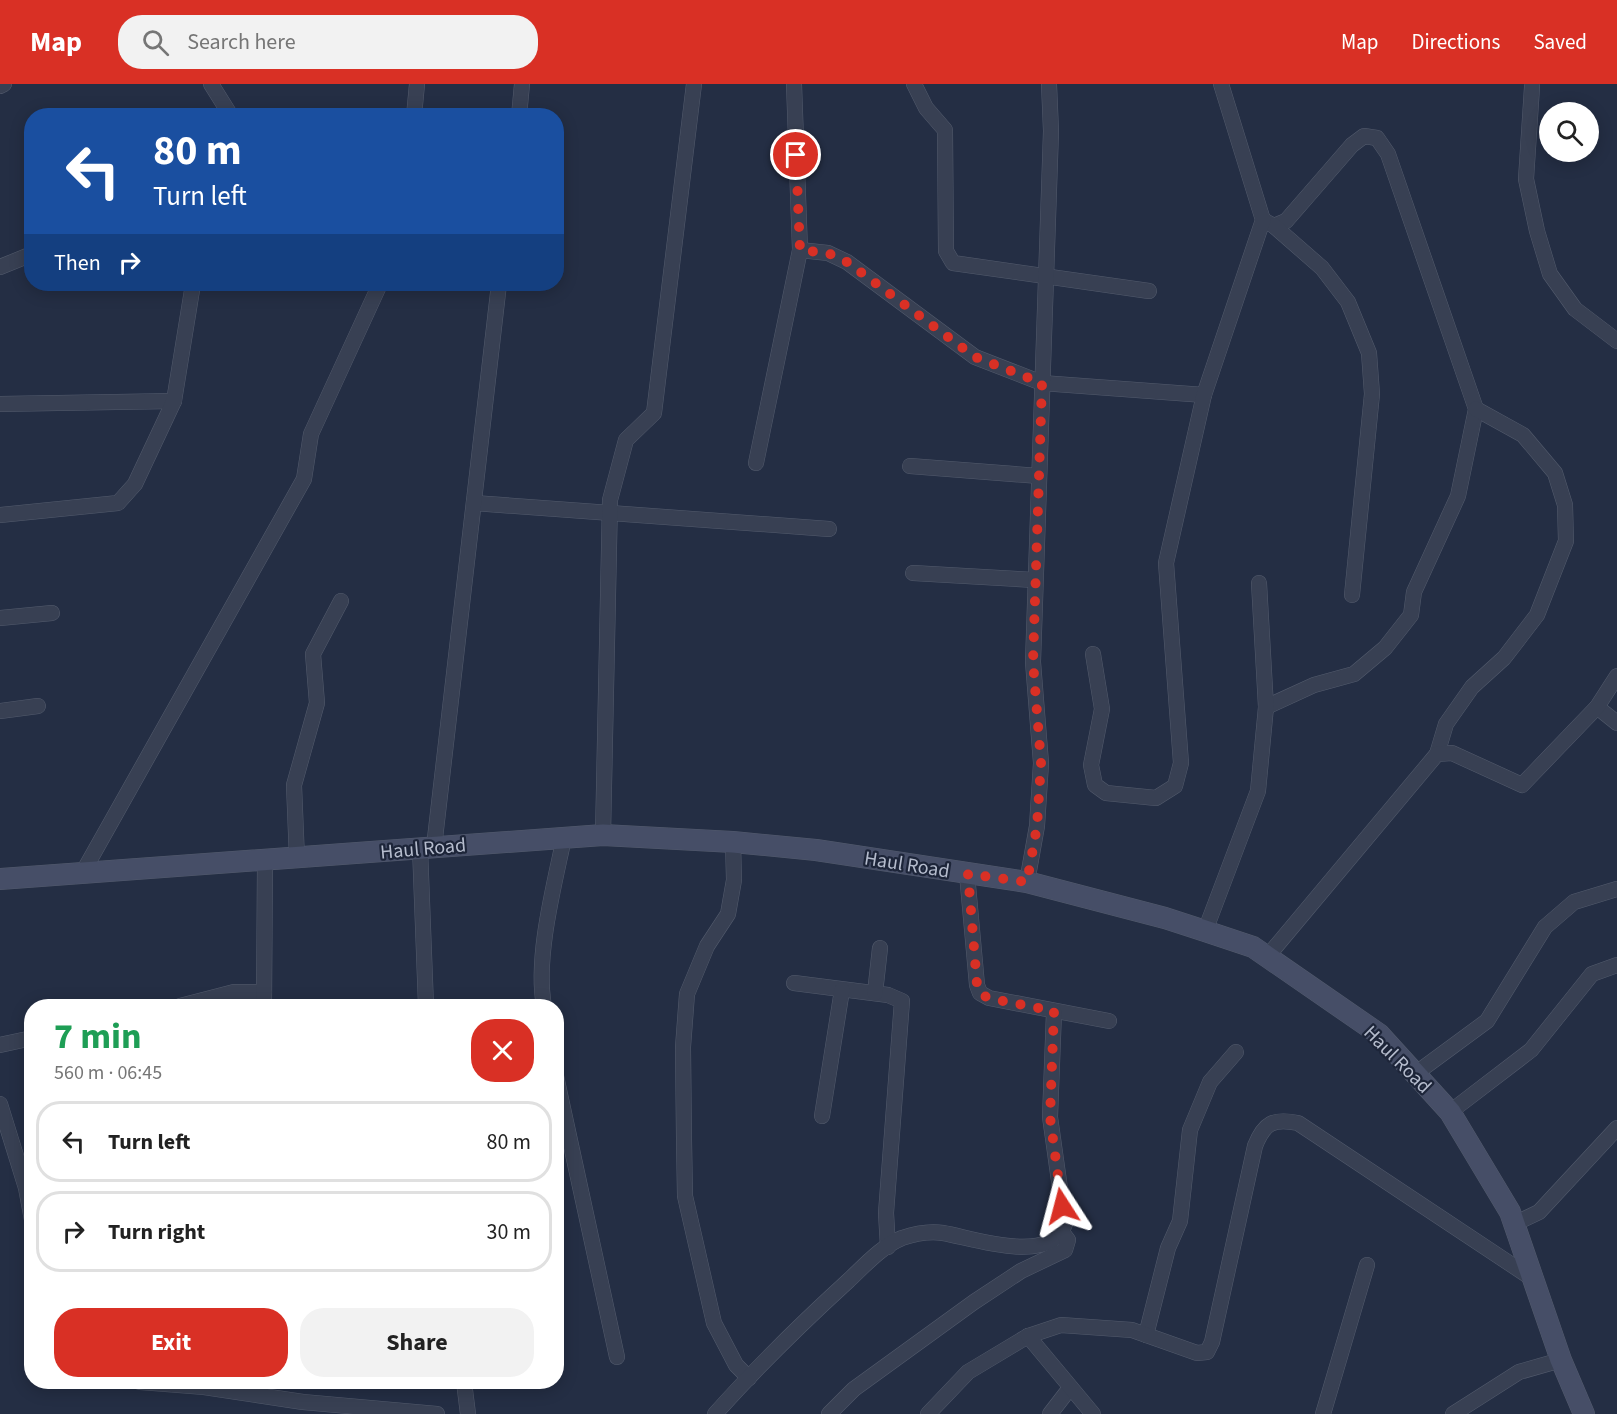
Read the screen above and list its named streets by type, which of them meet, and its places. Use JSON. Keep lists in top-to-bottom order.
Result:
{
  "streets": {
    "main road": ["Haul Road"]
  },
  "page": {
    "header": "Map",
    "search": "Search here",
    "nav": ["Map", "Directions", "Saved"],
    "turn": ["80 m", "Turn left"],
    "then": "Then",
    "heading": ["7 min", "560 m · 06:45"],
    "list": [
      {
        "name": "Turn left",
        "value": "80 m"
      },
      {
        "name": "Turn right",
        "value": "30 m"
      }
    ],
    "buttons": ["Exit", "Share"]
  }
}
